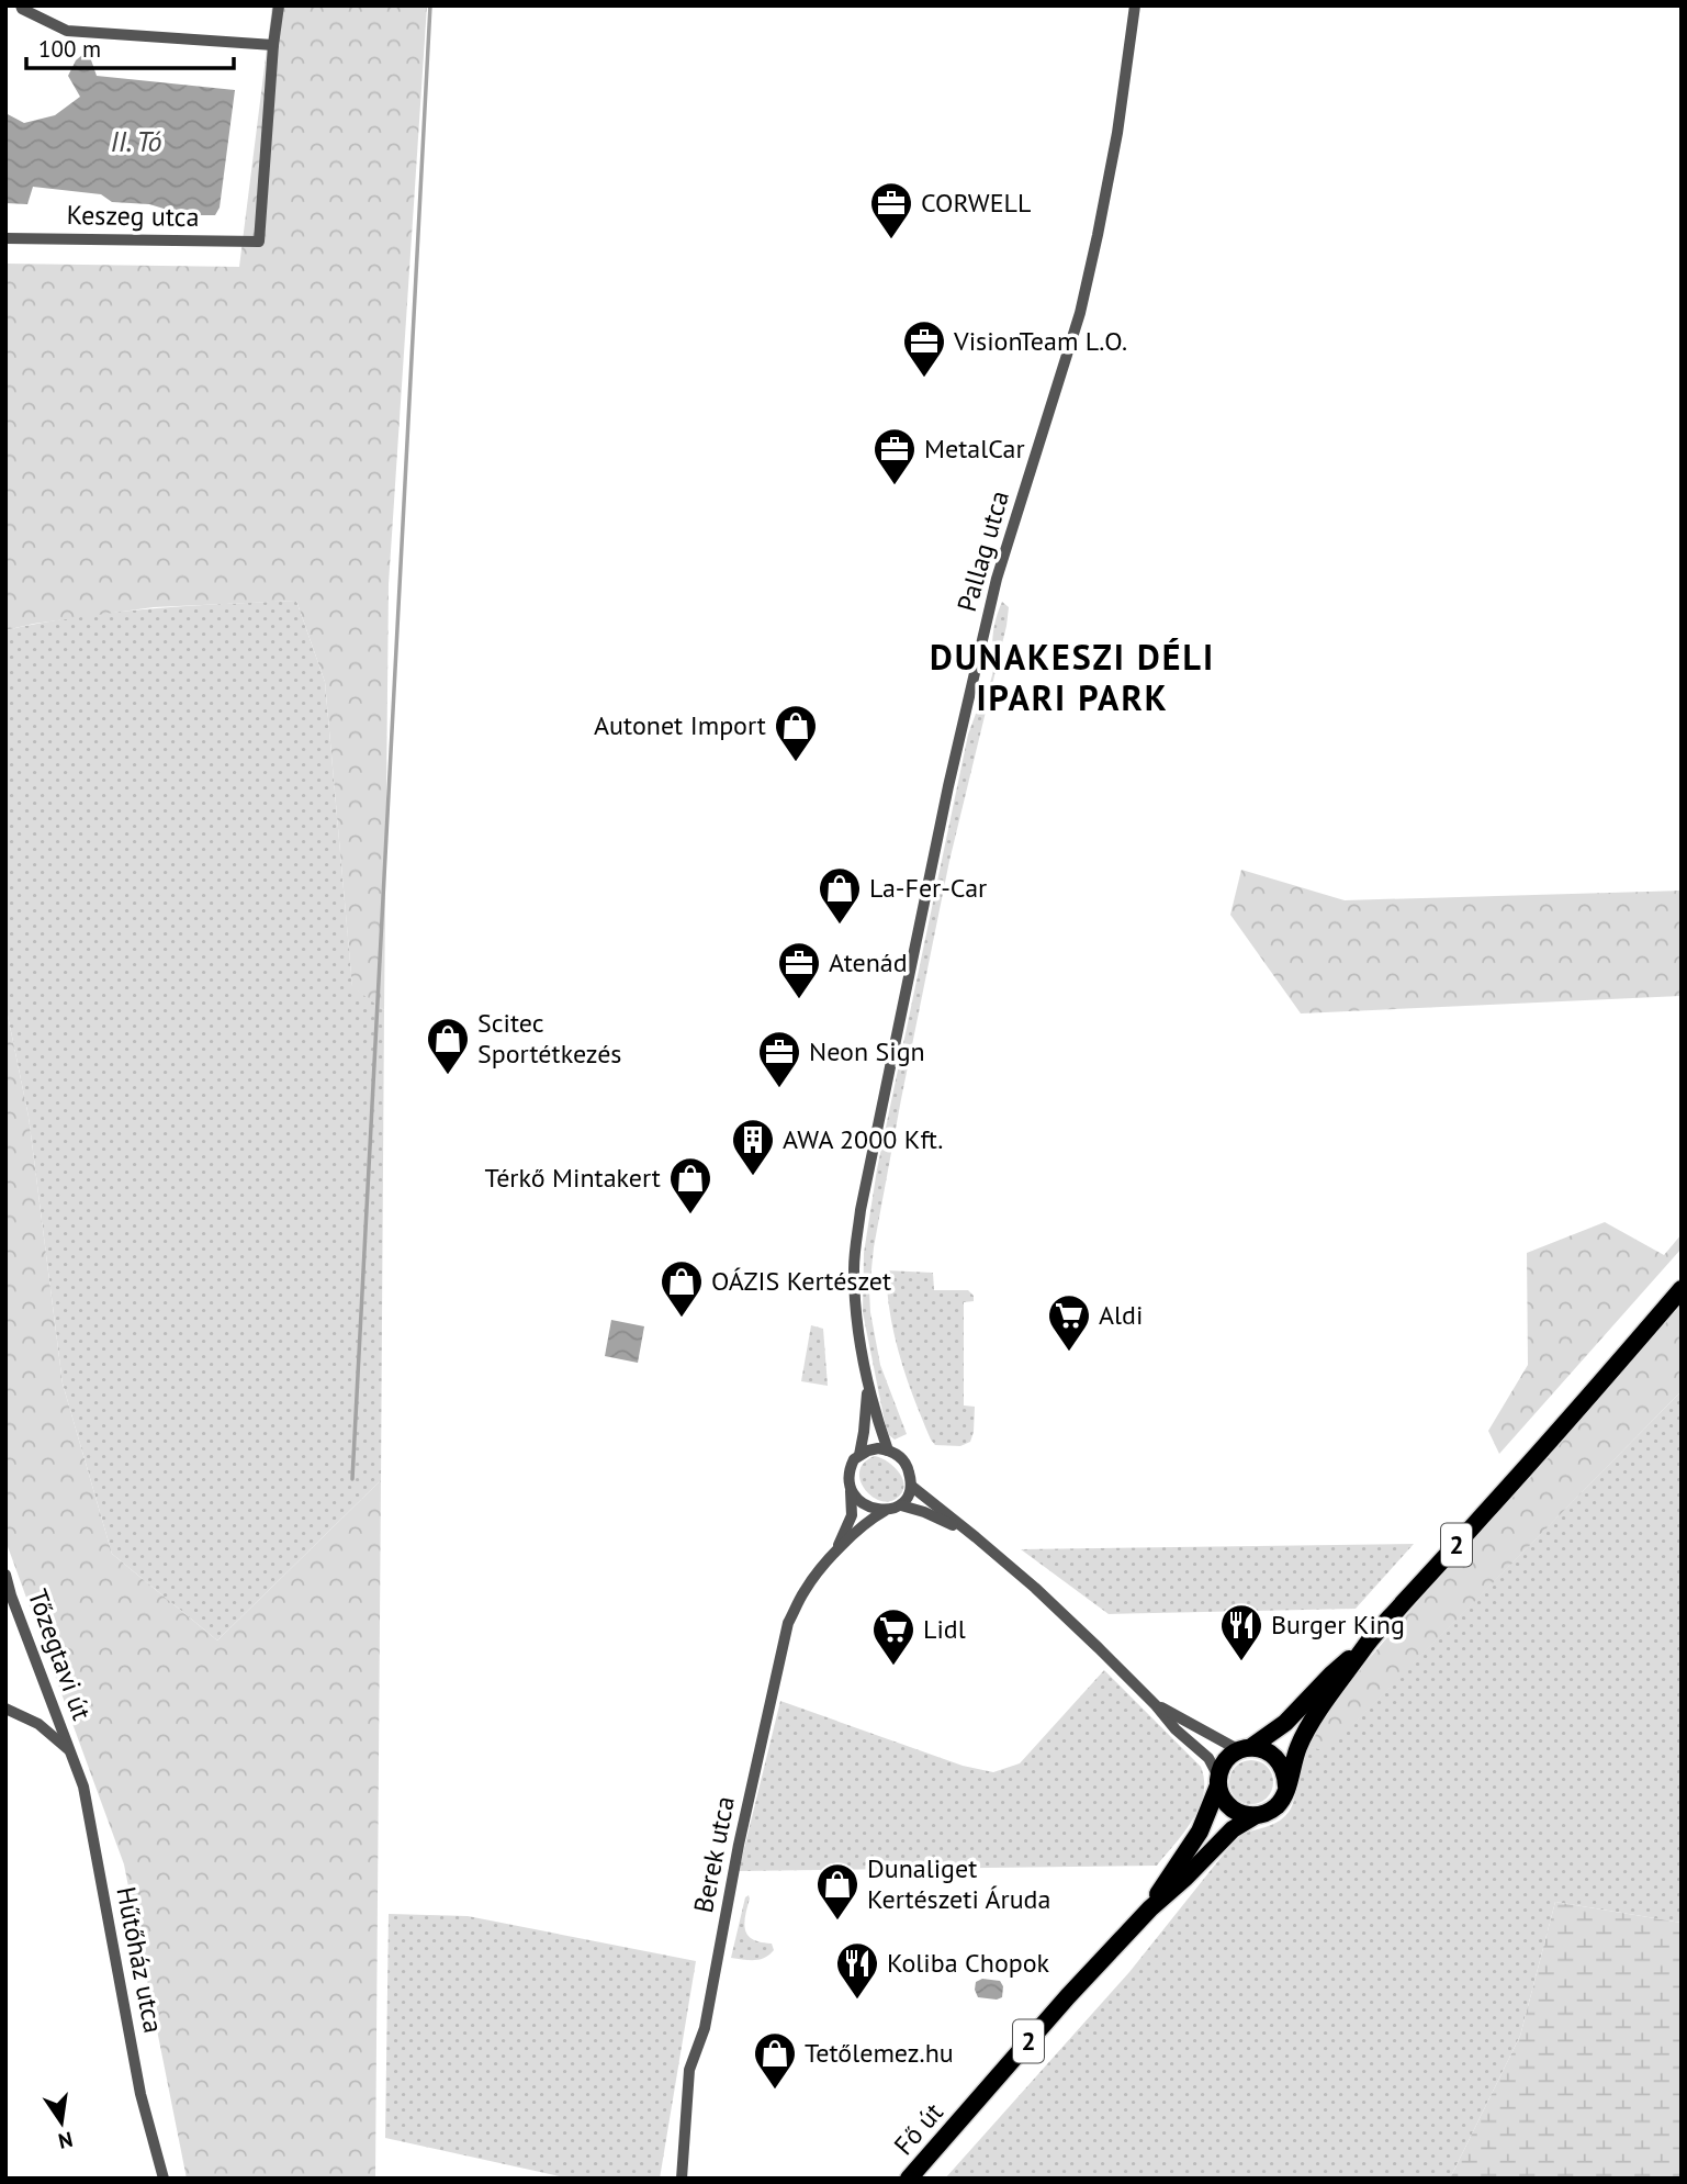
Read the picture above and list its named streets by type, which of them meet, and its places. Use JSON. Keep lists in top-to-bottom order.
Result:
{
  "streets": {
    "main road": ["2", "Fő út"],
    "street": [
      "Keszeg utca",
      "Pallag utca",
      "Tőzegtavi út",
      "Berek utca",
      "Hűtőház utca"
    ]
  },
  "crossings": [
    ["Pallag utca", "Berek utca"],
    ["2", "Fő út"],
    ["Tőzegtavi út", "Hűtőház utca"]
  ],
  "districts": ["DUNAKESZI DÉLI IPARI PARK"],
  "water": ["II. Tó"],
  "places": {
    "office": [
      "CORWELL",
      "VisionTeam L.O.",
      "MetalCar",
      "Atenád",
      "Neon Sign"
    ],
    "shop": [
      "Autonet Import",
      "La-Fer-Car",
      "Scitec Sportétkezés",
      "Térkő Mintakert",
      "OÁZIS Kertészet",
      "Dunaliget Kertészeti Áruda",
      "Tetőlemez.hu"
    ],
    "building": ["AWA 2000 Kft."],
    "supermarket": ["Aldi", "Lidl"],
    "restaurant": ["Burger King", "Koliba Chopok"]
  },
  "scale_bar": "100 m",
  "north": "bottom"
}
